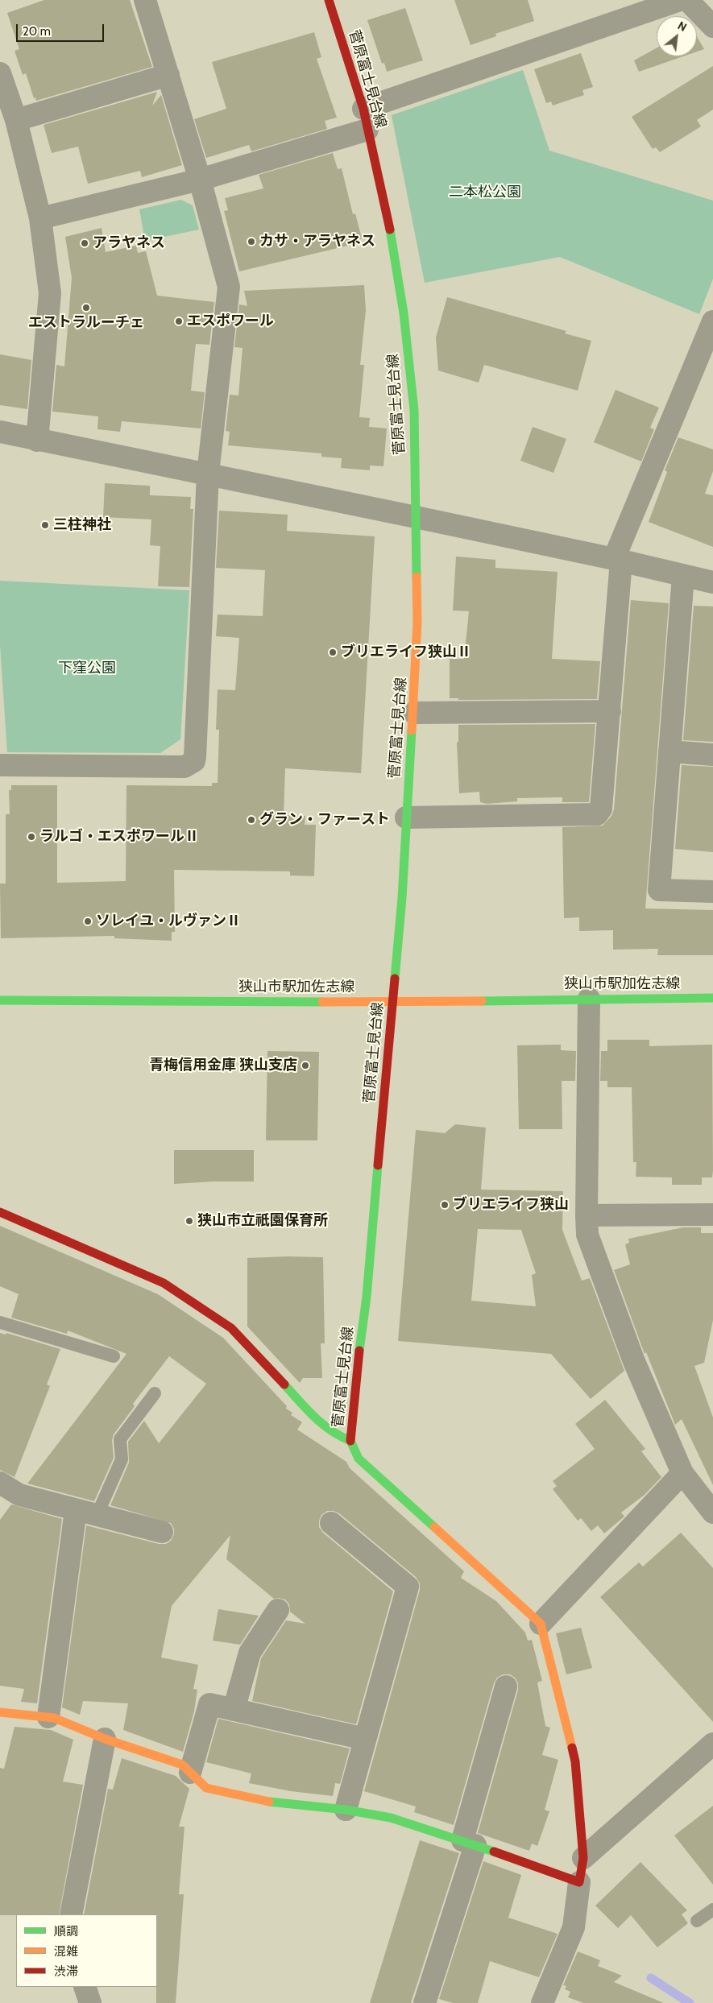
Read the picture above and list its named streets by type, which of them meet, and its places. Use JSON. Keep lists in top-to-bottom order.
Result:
{
  "streets": {
    "street": ["菅原富士見台線", "狭山市駅加佐志線"]
  },
  "crossings": [
    ["菅原富士見台線", "狭山市駅加佐志線"]
  ],
  "parks": ["二本松公園", "下窪公園"],
  "places": [
    "カサ・アラヤネス",
    "アラヤネス",
    "エストラルーチェ",
    "エスポワール",
    "三柱神社",
    "ブリエライフ狭山Ⅱ",
    "グラン・ファースト",
    "ラルゴ・エスポワールⅡ",
    "ソレイユ・ルヴァンⅡ",
    "青梅信用金庫 狭山支店",
    "ブリエライフ狭山",
    "狭山市立祇園保育所"
  ],
  "legend": ["順調", "混雑", "渋滞"],
  "scale_bar": "20 m",
  "north": "top right"
}
